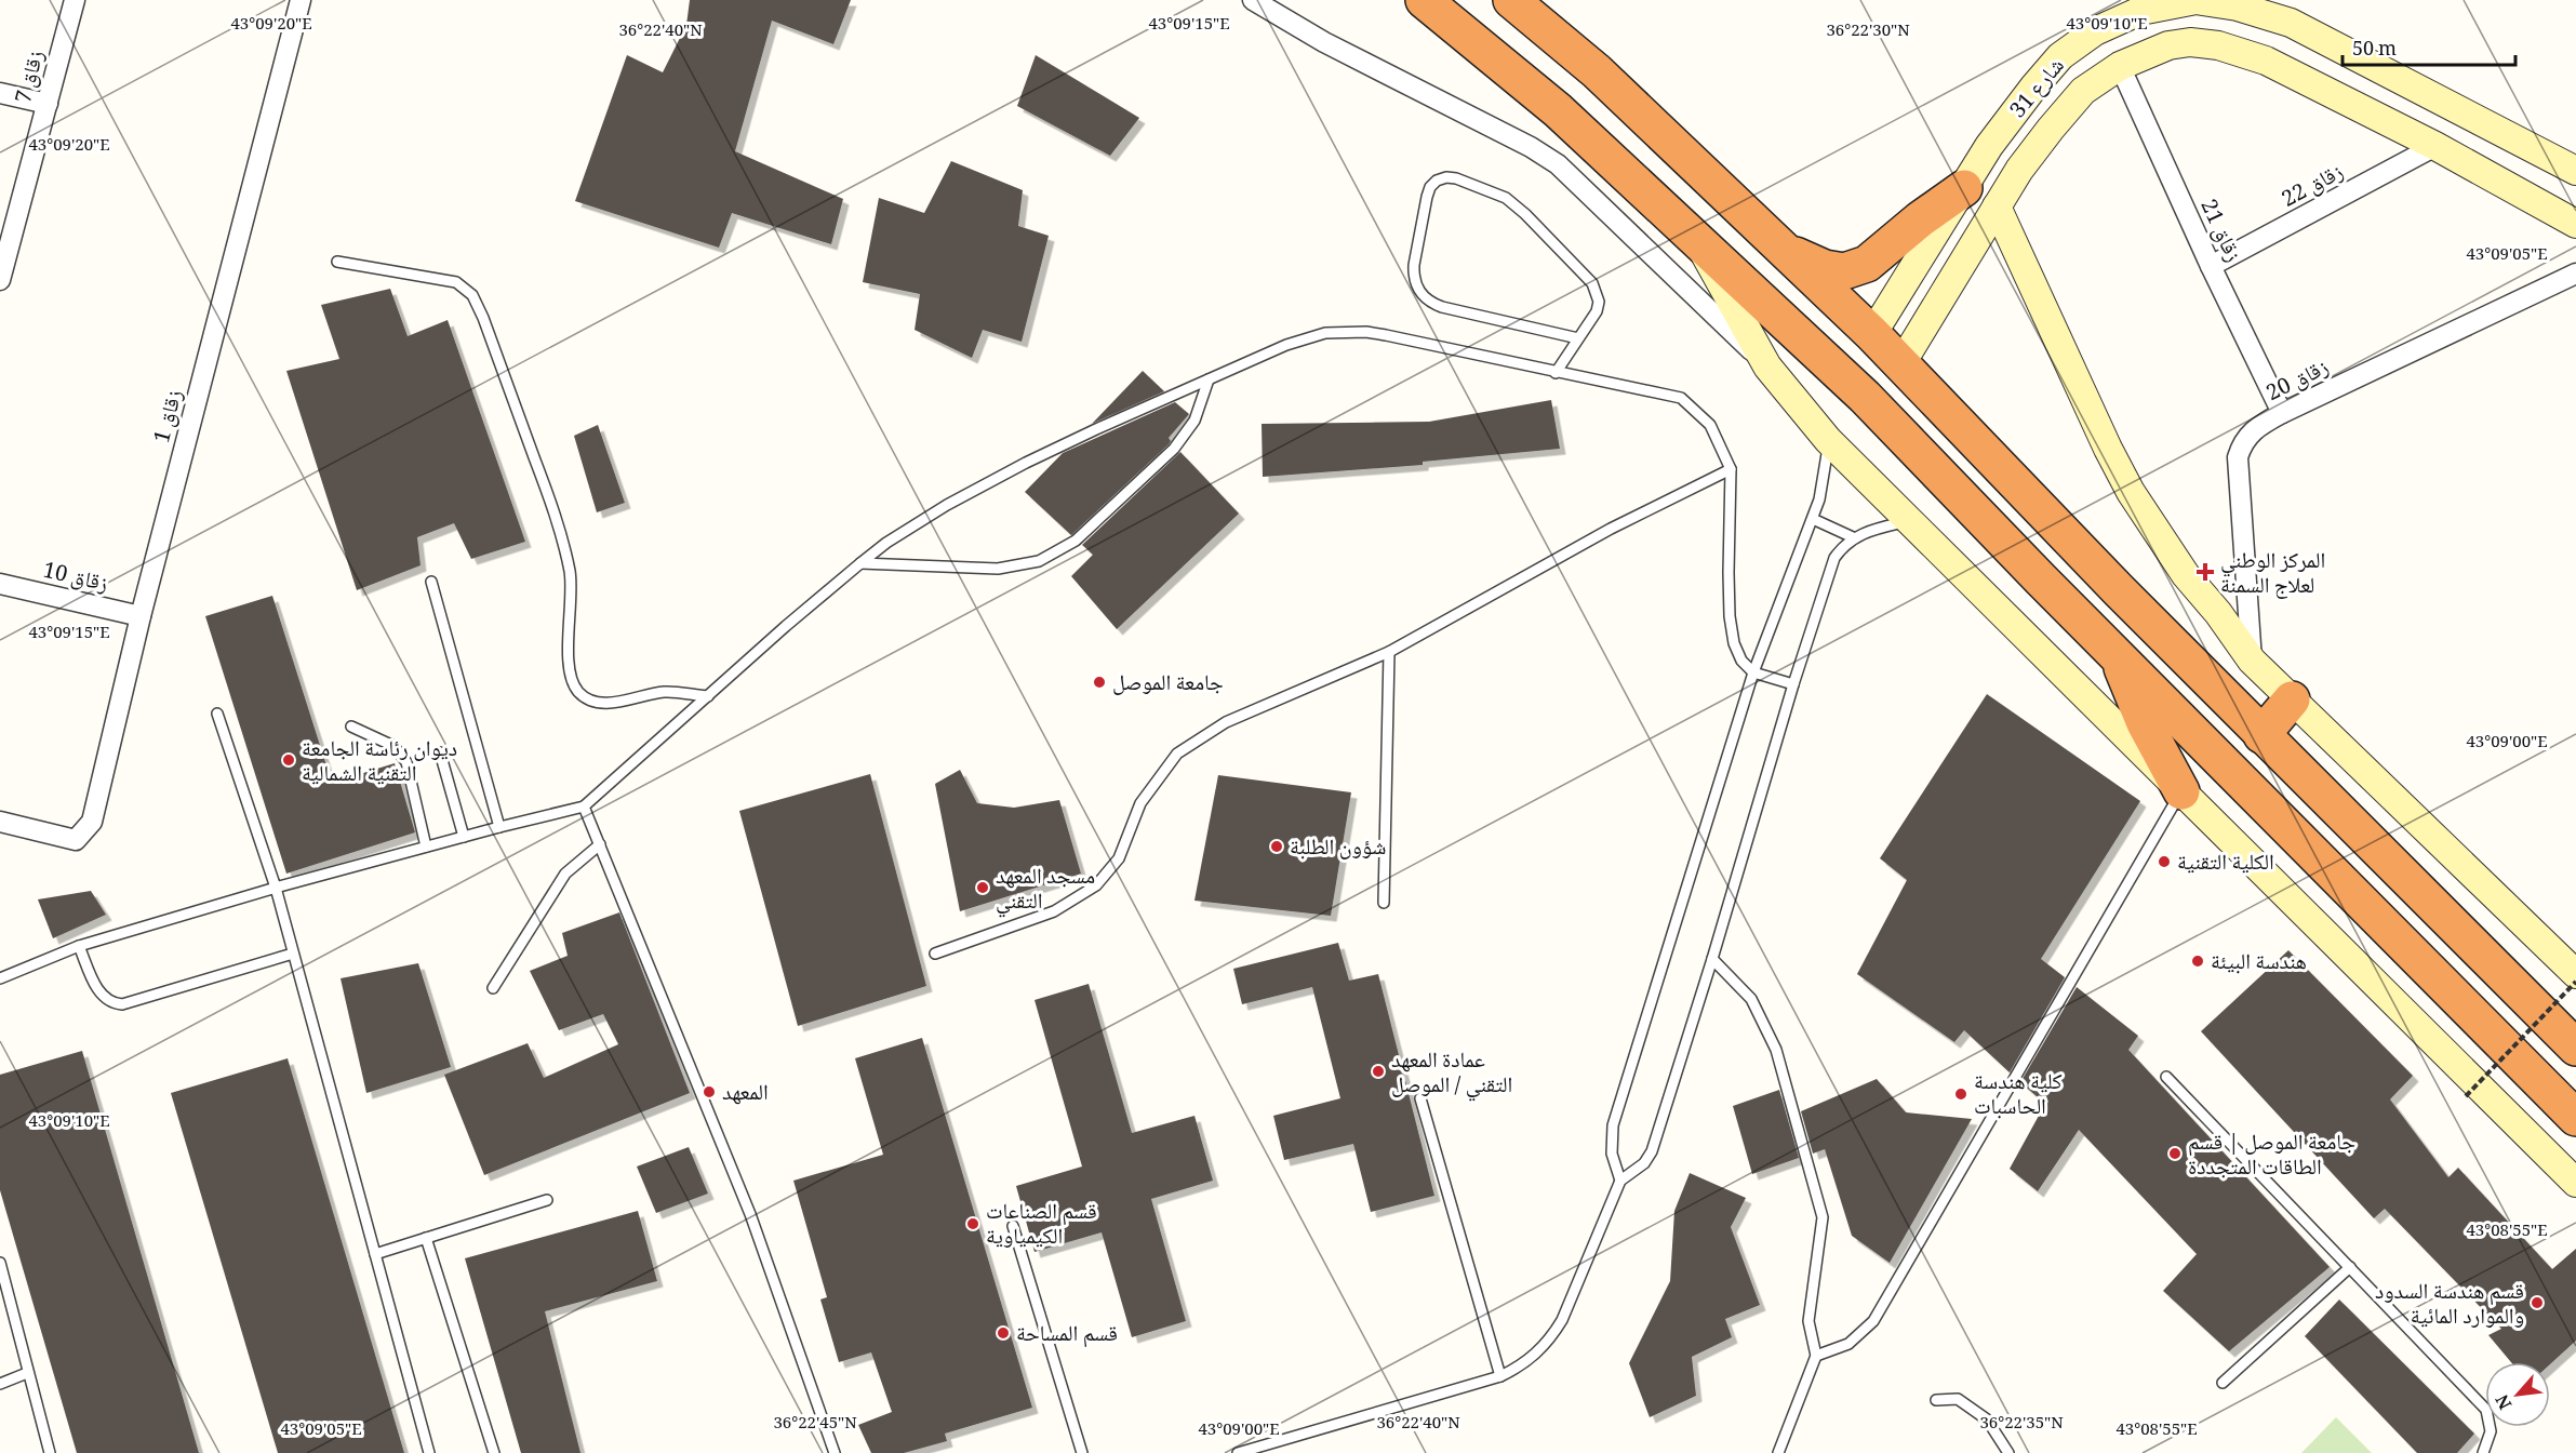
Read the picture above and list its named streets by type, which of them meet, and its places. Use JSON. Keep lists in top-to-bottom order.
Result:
{
  "streets": {
    "main road": ["شارع 31"],
    "street": [
      "زقاق 7",
      "زقاق 22",
      "زقاق 21",
      "زقاق 20",
      "زقاق 1",
      "زقاق 10"
    ]
  },
  "crossings": [
    ["شارع 31", "زقاق 22"],
    ["شارع 31", "زقاق 21"],
    ["زقاق 22", "زقاق 21"],
    ["زقاق 21", "زقاق 20"],
    ["زقاق 1", "زقاق 10"]
  ],
  "places": {
    "health": ["المركز الوطني لعلاج السمنة"],
    "other": [
      "جامعة الموصل",
      "ديوان رئاسة الجامعة التقنية الشمالية",
      "شؤون الطلبة",
      "الكلية التقنية",
      "مسجد المعهد التقني",
      "هندسة البيئة",
      "عمادة المعهد التقني / الموصل",
      "المعهد",
      "كلية هندسة الحاسبات",
      "جامعة الموصل | قسم الطاقات المتجددة",
      "قسم الصناعات الكيمياوية",
      "قسم هندسة السدود والموارد المائية",
      "قسم المساحة"
    ]
  },
  "scale_bar": "50 m",
  "north": "bottom left",
  "coordinates": [
    "43°09'20\"E",
    "43°09'10\"E",
    "43°09'15\"E",
    "36°22'40\"N",
    "36°22'30\"N",
    "43°09'05\"E",
    "43°09'00\"E",
    "43°08'55\"E",
    "36°22'45\"N",
    "36°22'35\"N"
  ]
}
